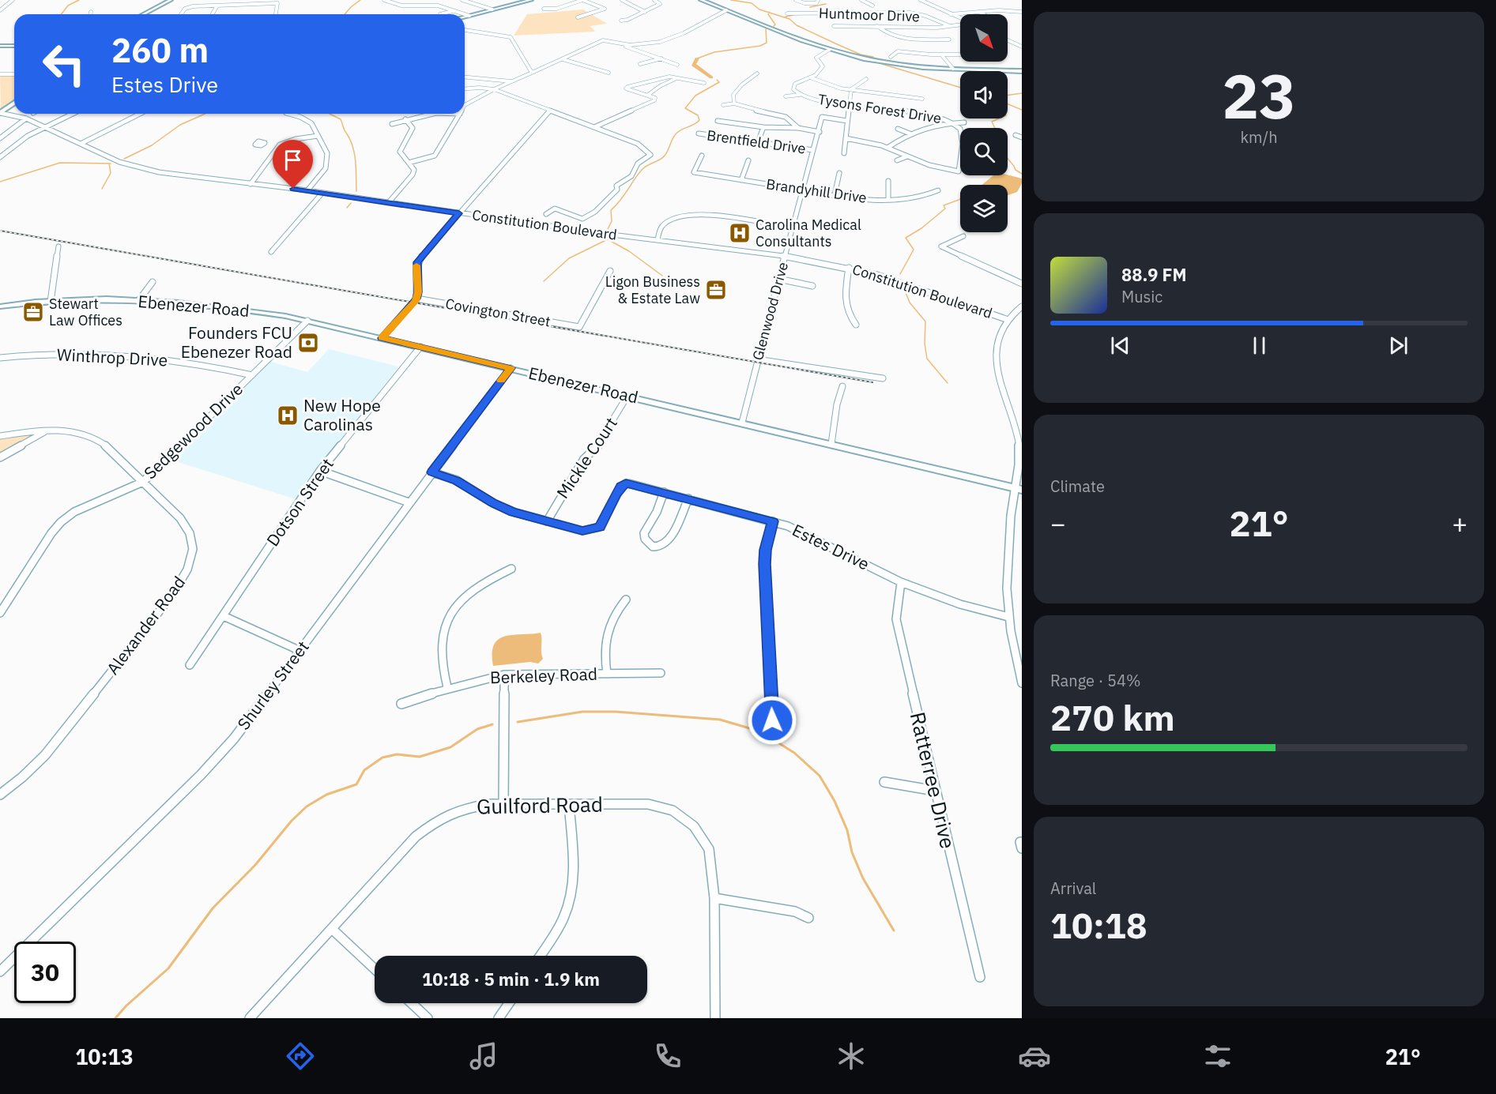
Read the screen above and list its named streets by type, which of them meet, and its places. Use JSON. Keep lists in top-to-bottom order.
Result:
{
  "streets": {
    "main road": ["Ebenezer Road"],
    "street": [
      "Huntmoor Drive",
      "Tysons Forest Drive",
      "Brentfield Drive",
      "Brandyhill Drive",
      "Constitution Boulevard",
      "Glenwood Drive",
      "Covington Street",
      "Winthrop Drive",
      "Sedgewood Drive",
      "Mickle Court",
      "Dotson Street",
      "Estes Drive",
      "Alexander Road",
      "Berkeley Road",
      "Shurley Street",
      "Ratterree Drive",
      "Guilford Road"
    ]
  },
  "crossings": [
    ["Brentfield Drive", "Glenwood Drive"],
    ["Brandyhill Drive", "Glenwood Drive"],
    ["Constitution Boulevard", "Glenwood Drive"],
    ["Ebenezer Road", "Glenwood Drive"],
    ["Ebenezer Road", "Sedgewood Drive"],
    ["Ebenezer Road", "Mickle Court"],
    ["Ebenezer Road", "Dotson Street"],
    ["Ebenezer Road", "Shurley Street"],
    ["Winthrop Drive", "Sedgewood Drive"],
    ["Sedgewood Drive", "Alexander Road"],
    ["Mickle Court", "Estes Drive"],
    ["Estes Drive", "Shurley Street"],
    ["Estes Drive", "Ratterree Drive"]
  ],
  "places": {
    "hospital": ["Carolina Medical Consultants", "New Hope Carolinas"],
    "office": ["Ligon Business & Estate Law", "Stewart Law Offices"],
    "bank": ["Founders FCU Ebenezer Road"]
  },
  "north": "bottom right",
  "page": {
    "tile": [
      ["23", "km/h"],
      "Climate",
      ["Range · 54%", "270 km"],
      ["Arrival", "10:18"]
    ],
    "turn": ["260 m", "Estes Drive"],
    "song": ["88.9 FM", "Music"],
    "heat": ["−", "21°", "+"],
    "limit": "30",
    "trip": "10:18 · 5 min · 1.9 km",
    "tabs": ["10:13", "21°"]
  }
}
